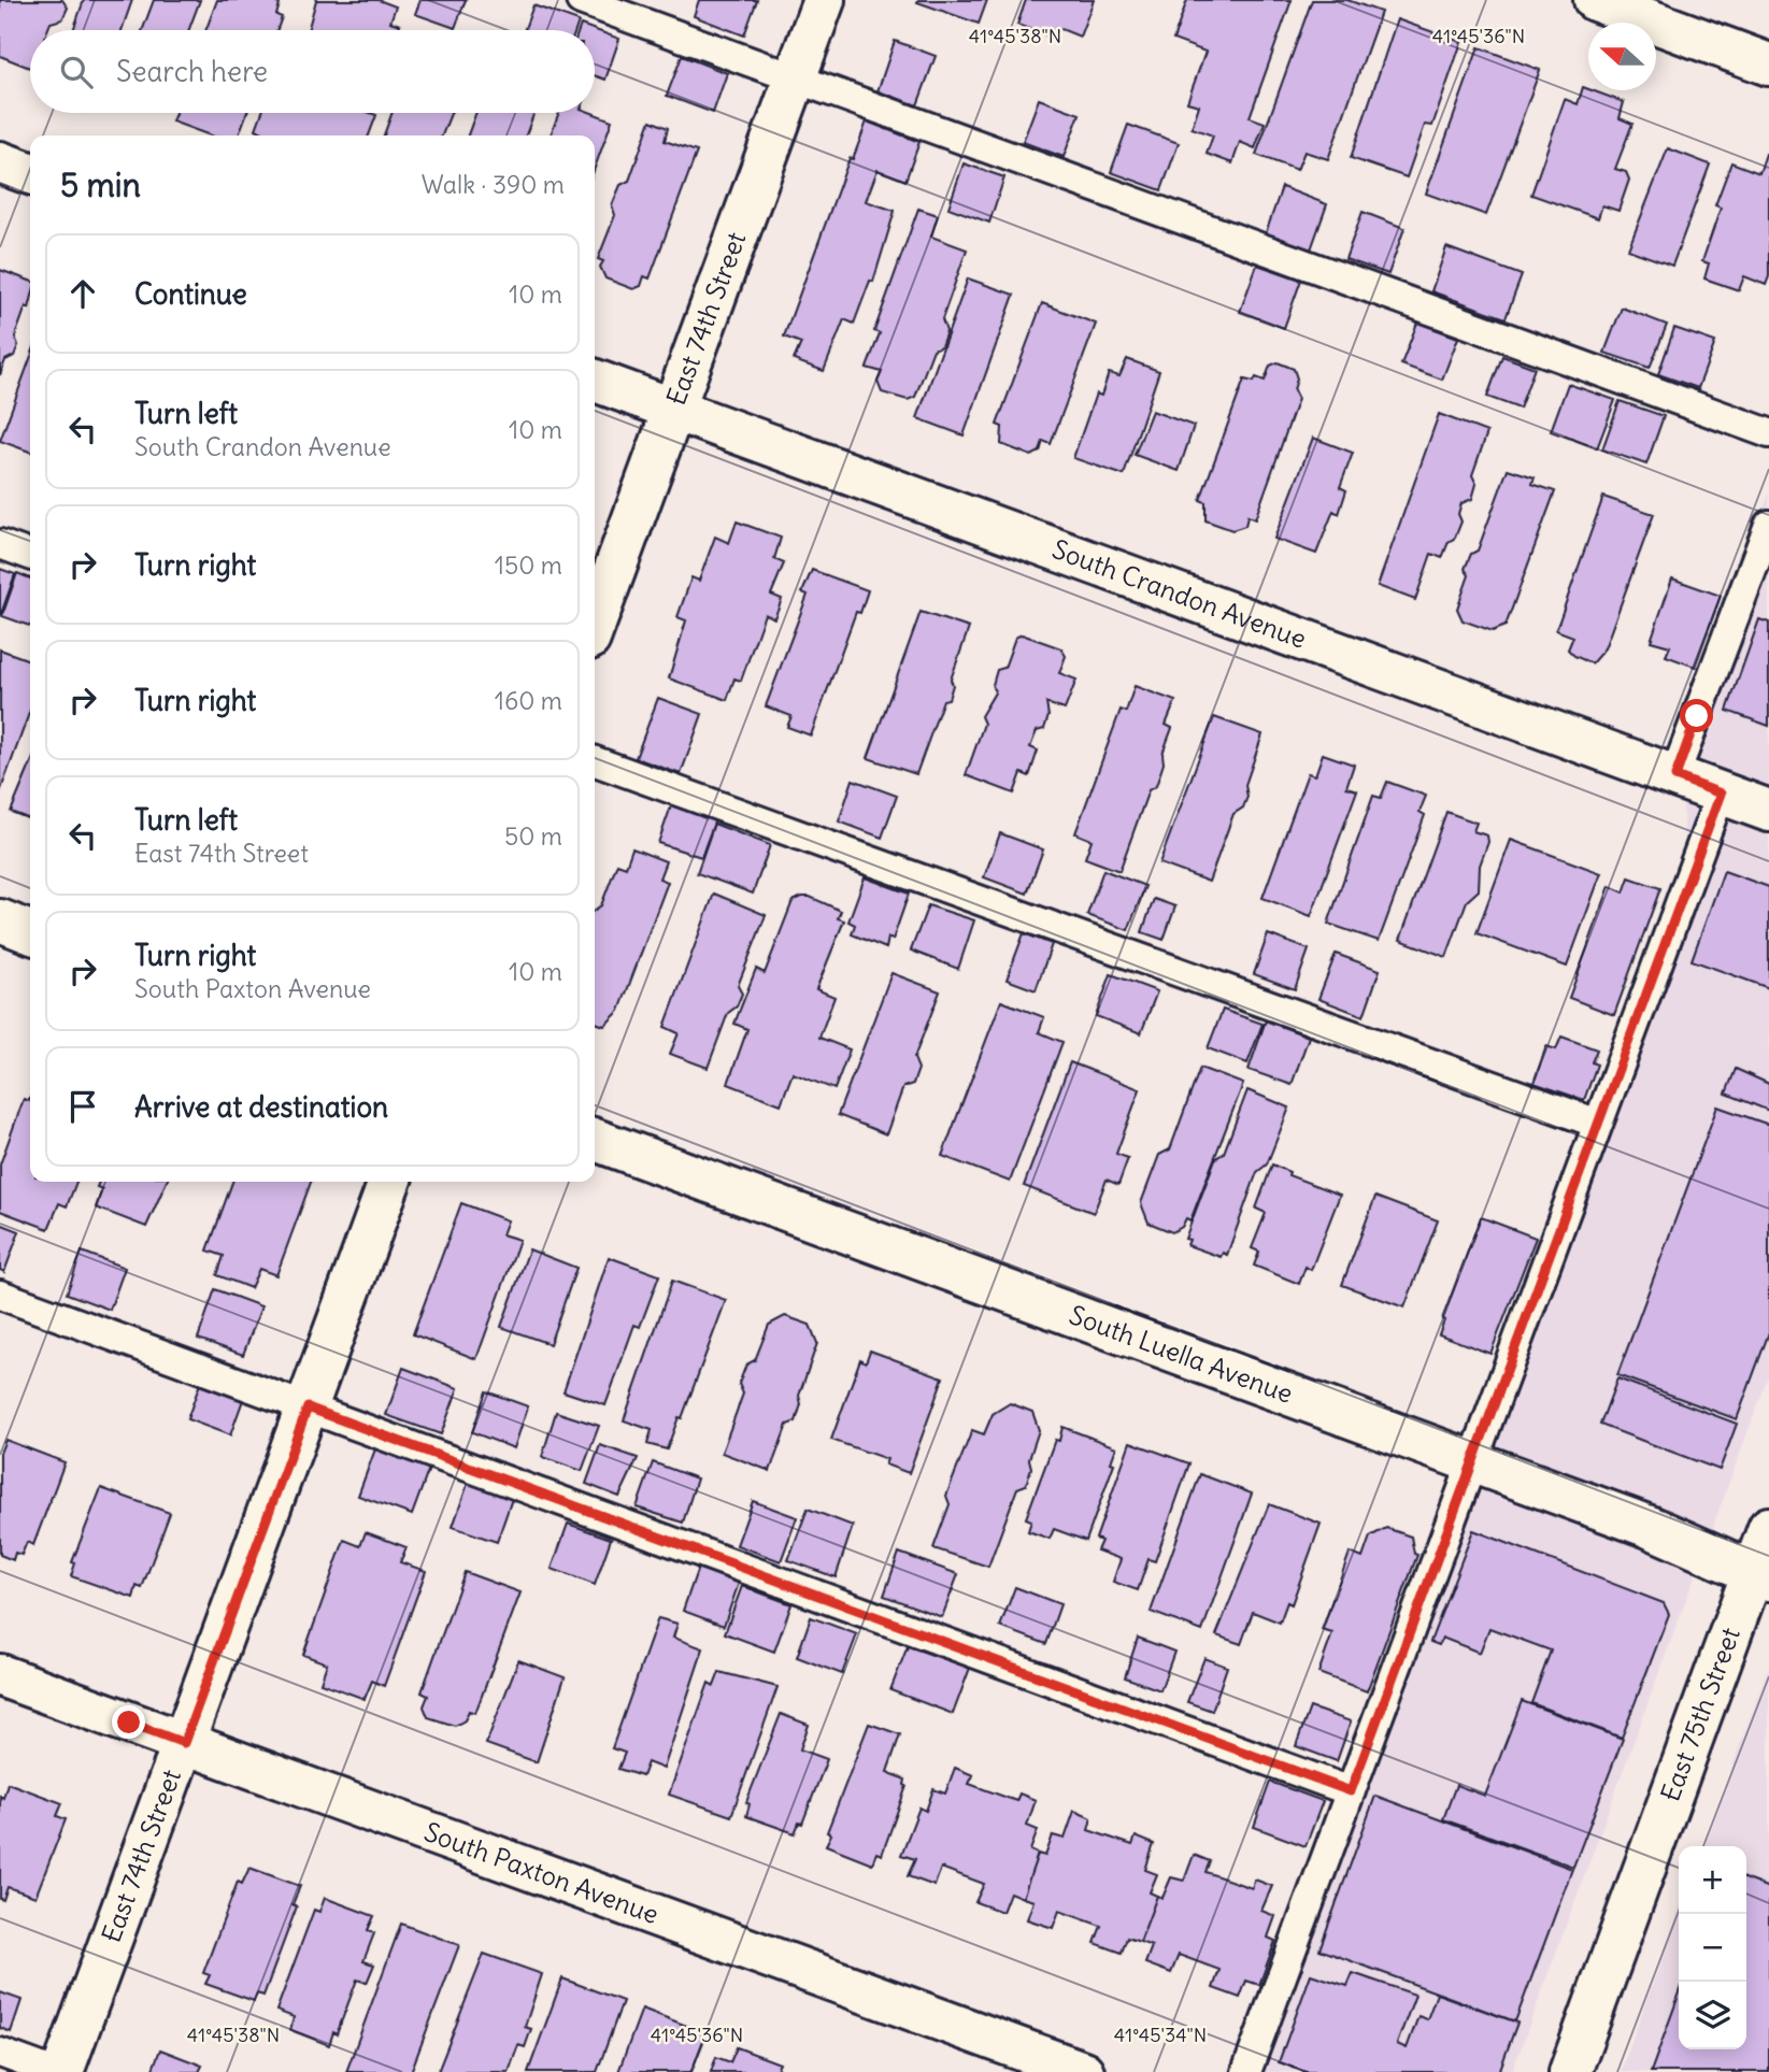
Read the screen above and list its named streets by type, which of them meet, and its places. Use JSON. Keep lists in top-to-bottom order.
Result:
{
  "streets": {
    "street": [
      "East 74th Street",
      "South Crandon Avenue",
      "South Luella Avenue",
      "East 75th Street",
      "South Paxton Avenue"
    ]
  },
  "crossings": [
    ["East 74th Street", "South Crandon Avenue"],
    ["East 74th Street", "South Paxton Avenue"],
    ["South Luella Avenue", "East 75th Street"]
  ],
  "north": "left",
  "page": {
    "search": "Search here",
    "heading": ["5 min", "Walk · 390 m"],
    "list": [
      ["Continue", "10 m"],
      ["Turn left", "South Crandon Avenue", "10 m"],
      ["Turn right", "150 m"],
      ["Turn right", "160 m"],
      ["Turn left", "East 74th Street", "50 m"],
      ["Turn right", "South Paxton Avenue", "10 m"],
      "Arrive at destination"
    ],
    "map_buttons": ["+", "−"]
  },
  "coordinates": ["41°45'38\"N", "41°45'36\"N", "41°45'34\"N"]
}
